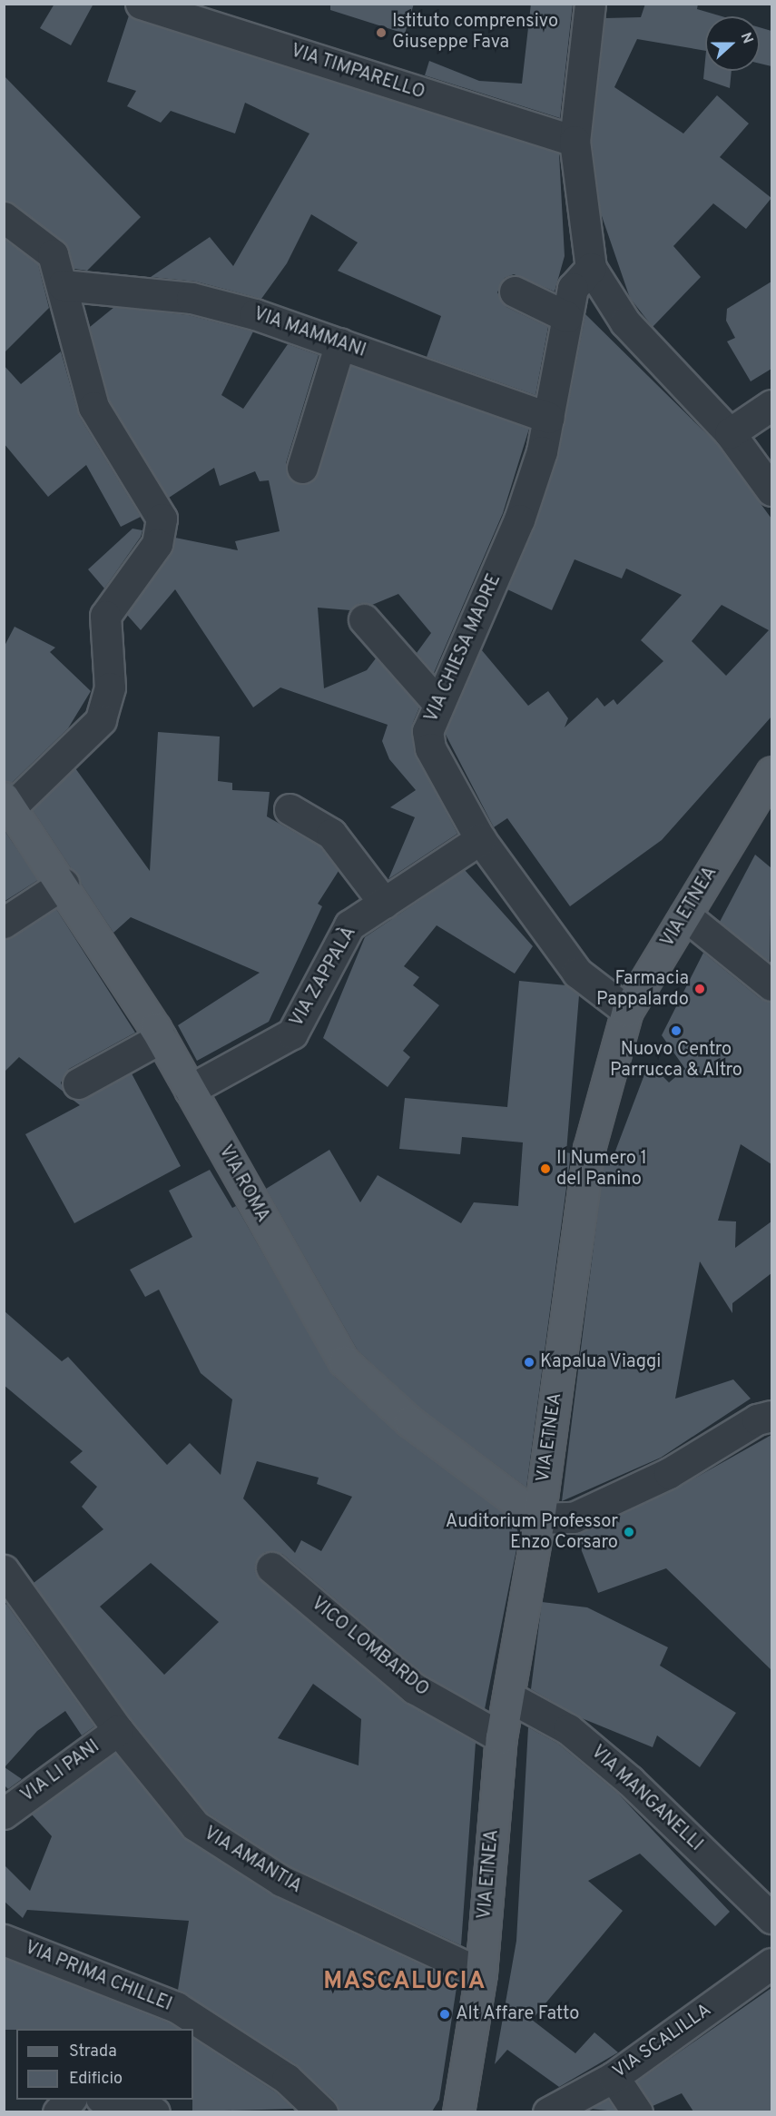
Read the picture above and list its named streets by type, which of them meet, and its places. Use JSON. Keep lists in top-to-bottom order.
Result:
{
  "streets": {
    "main road": ["VIA ETNEA", "VIA ROMA"],
    "street": [
      "VIA TIMPARELLO",
      "VIA MAMMANI",
      "VIA CHIESA MADRE",
      "VIA ZAPPALÀ",
      "VICO LOMBARDO",
      "VIA LI PANI",
      "VIA MANGANELLI",
      "VIA AMANTIA",
      "VIA PRIMA CHILLEI",
      "VIA SCALILLA"
    ]
  },
  "crossings": [
    ["VIA MAMMANI", "VIA CHIESA MADRE"],
    ["VIA CHIESA MADRE", "VIA ETNEA"],
    ["VIA CHIESA MADRE", "VIA ZAPPALÀ"],
    ["VIA ETNEA", "VIA ROMA"],
    ["VIA ETNEA", "VICO LOMBARDO"],
    ["VIA ETNEA", "VIA MANGANELLI"],
    ["VIA ETNEA", "VIA AMANTIA"],
    ["VIA ZAPPALÀ", "VIA ROMA"],
    ["VIA LI PANI", "VIA AMANTIA"]
  ],
  "districts": ["MASCALUCIA"],
  "places": [
    "Istituto comprensivo Giuseppe Fava",
    "Farmacia Pappalardo",
    "Nuovo Centro Parrucca & Altro",
    "Il Numero 1 del Panino",
    "Kapalua Viaggi",
    "Auditorium Professor Enzo Corsaro",
    "Alt Affare Fatto"
  ],
  "legend": ["Strada", "Edificio"],
  "north": "right"
}
